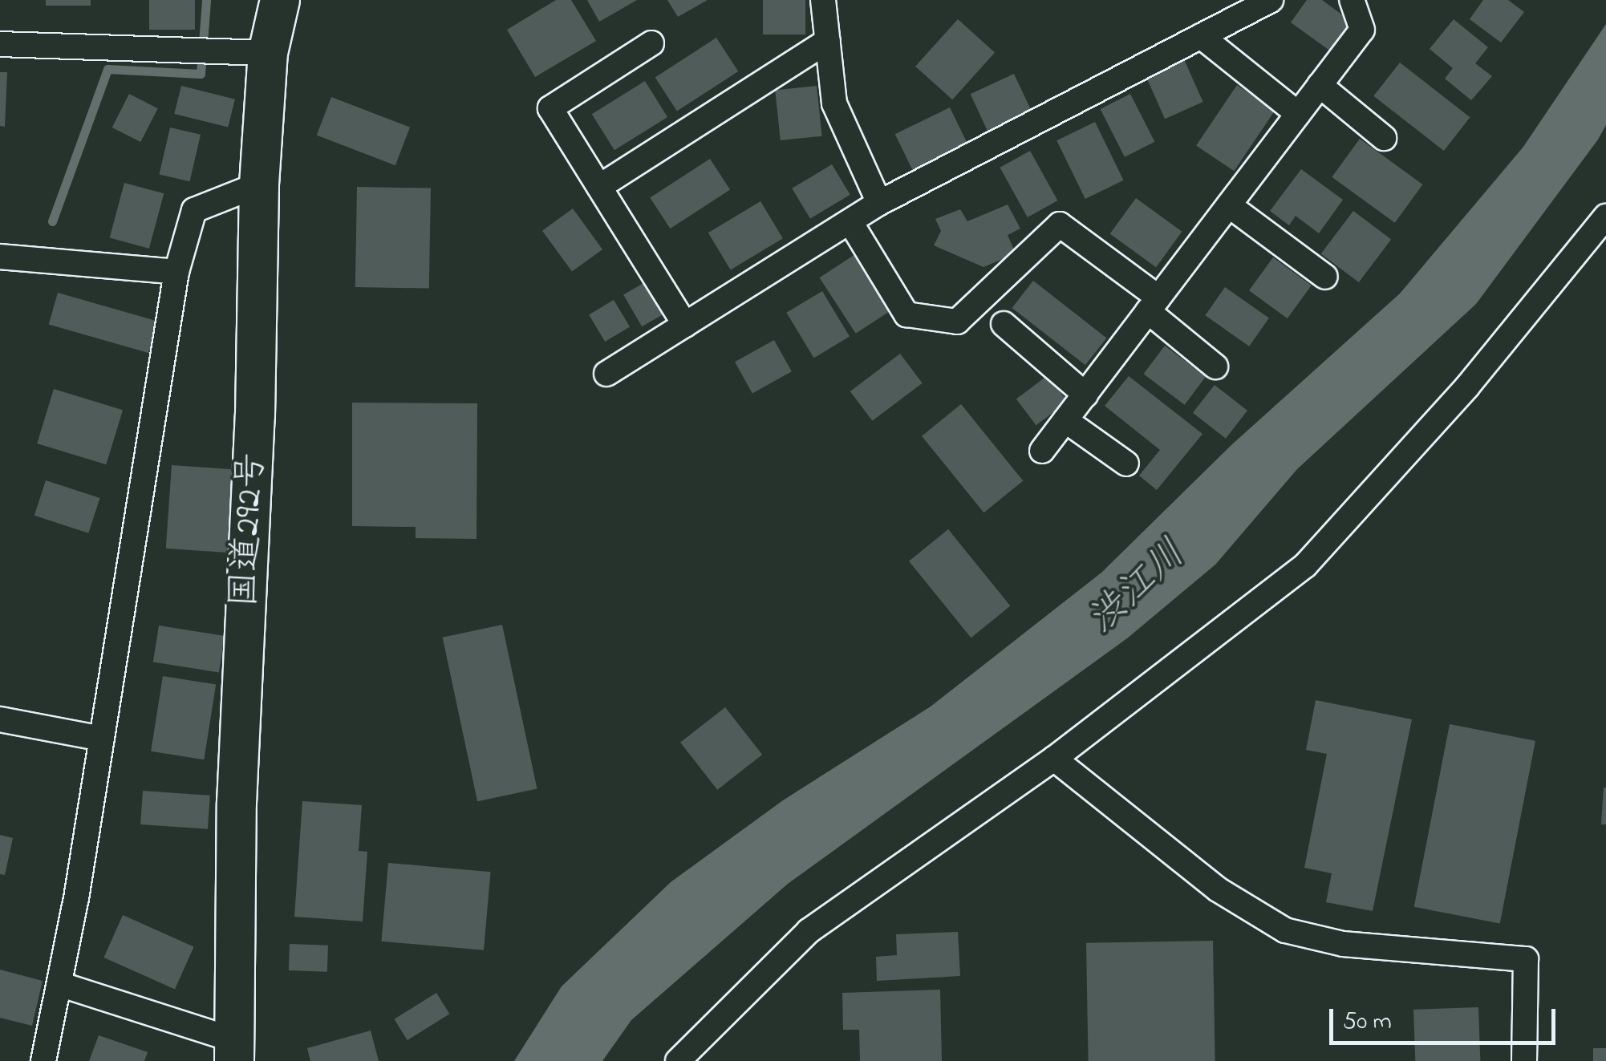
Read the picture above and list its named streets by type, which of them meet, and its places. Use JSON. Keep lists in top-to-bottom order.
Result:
{
  "streets": {
    "highway": ["国道292号"]
  },
  "water": ["渋江川"],
  "scale_bar": "50 m"
}
